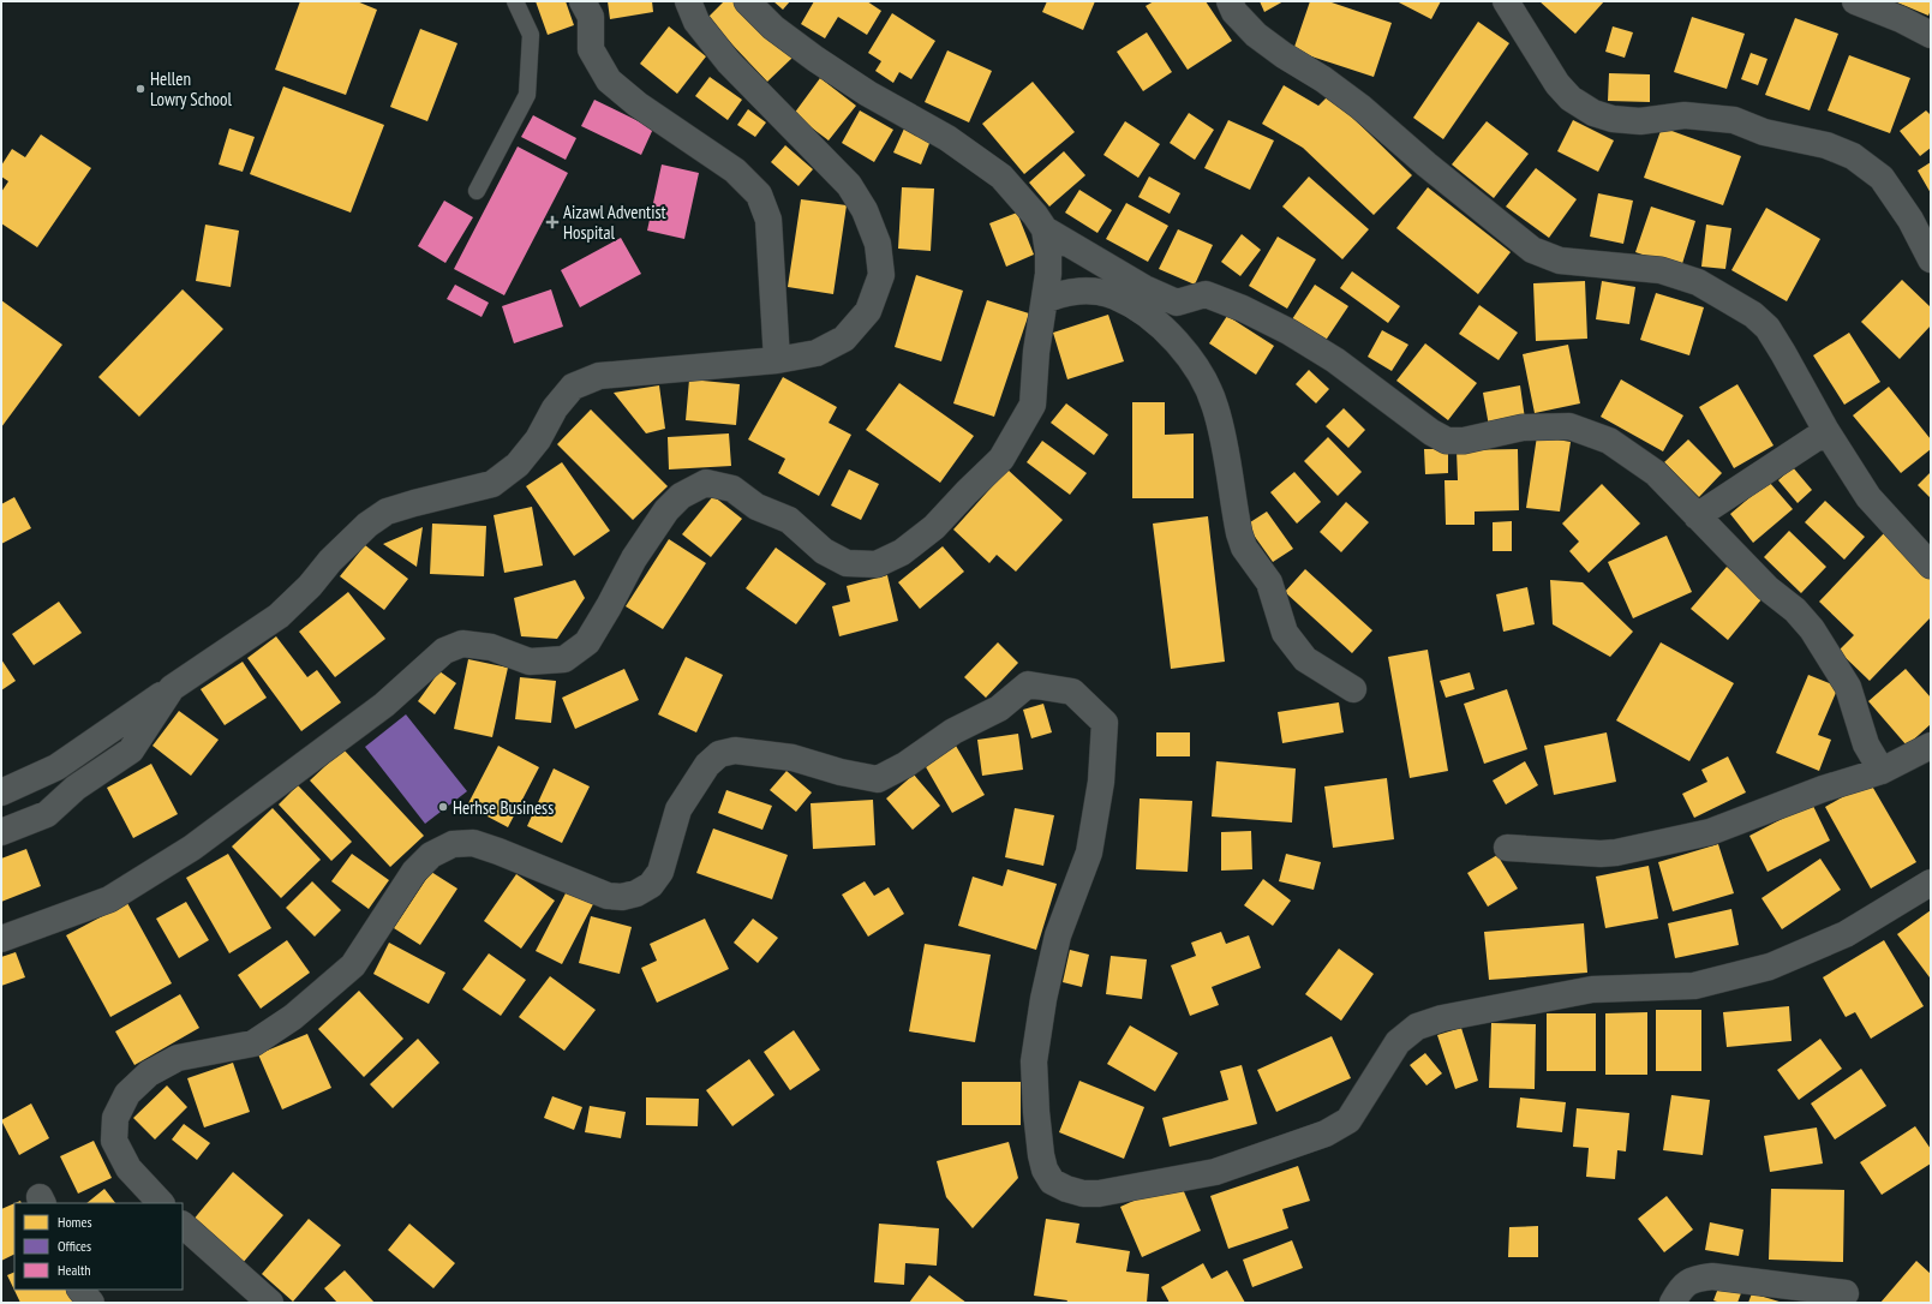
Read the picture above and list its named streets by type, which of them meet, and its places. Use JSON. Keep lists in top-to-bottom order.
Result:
{
  "places": {
    "other": ["Hellen Lowry School", "Herhse Business"],
    "health": ["Aizawl Adventist Hospital"]
  },
  "legend": ["Homes", "Offices", "Health"]
}
